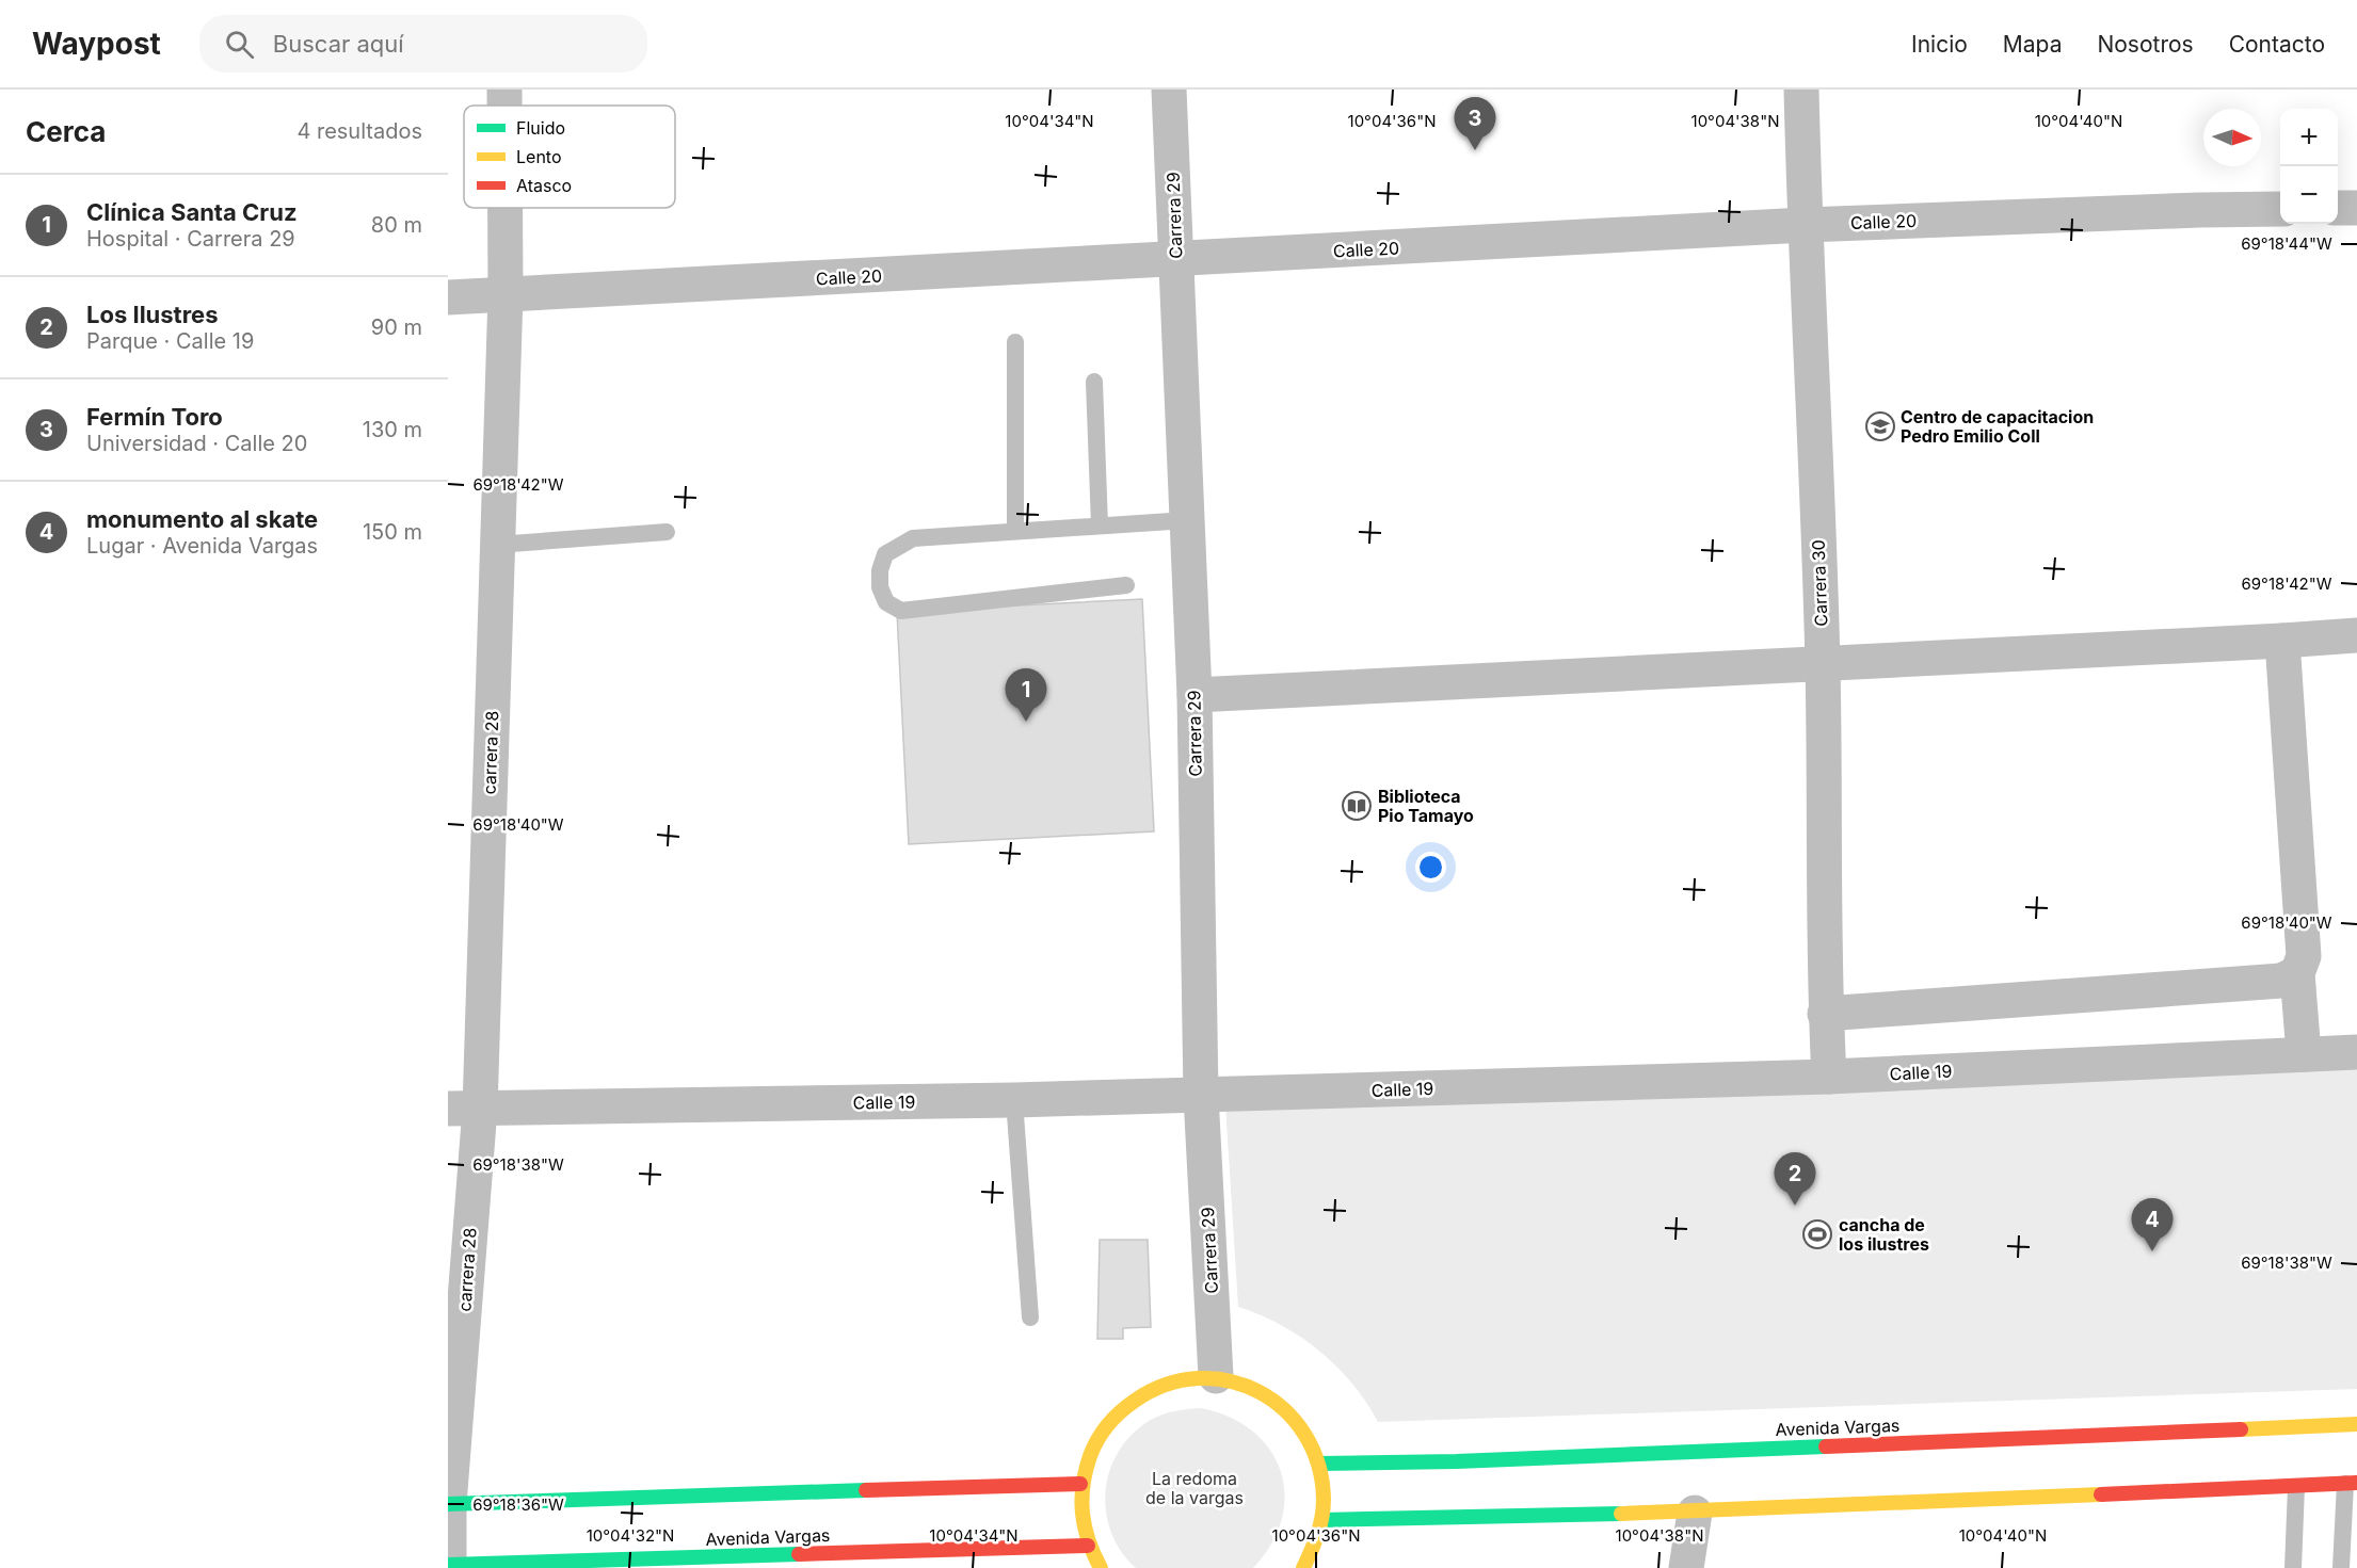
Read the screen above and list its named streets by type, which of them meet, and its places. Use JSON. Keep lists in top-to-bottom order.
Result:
{
  "streets": {
    "main road": ["Avenida Vargas"],
    "street": [
      "Carrera 29",
      "Calle 20",
      "Carrera 30",
      "carrera 28",
      "Calle 19"
    ]
  },
  "crossings": [
    ["Carrera 29", "Calle 20"],
    ["Carrera 29", "Calle 19"],
    ["Calle 20", "Carrera 30"],
    ["Calle 20", "carrera 28"],
    ["Carrera 30", "Calle 19"],
    ["carrera 28", "Calle 19"],
    ["carrera 28", "Avenida Vargas"]
  ],
  "parks": ["La redoma de la vargas"],
  "places": {
    "school or university": ["Centro de capacitacion Pedro Emilio Coll"],
    "library": ["Biblioteca Pio Tamayo"],
    "sports": ["cancha de los ilustres"]
  },
  "legend": ["Fluido", "Lento", "Atasco"],
  "north": "right",
  "page": {
    "header": "Waypost",
    "search": "Buscar aquí",
    "nav": [
      "Inicio",
      "Mapa",
      "Nosotros",
      "Contacto"
    ],
    "heading": ["Cerca", "4 resultados"],
    "pins": [
      "3",
      "1",
      "2",
      "4"
    ],
    "map_buttons": ["+", "−"],
    "list": [
      {
        "mark": "1",
        "name": "Clínica Santa Cruz",
        "note": "Hospital · Carrera 29",
        "value": "80 m"
      },
      {
        "mark": "2",
        "name": "Los Ilustres",
        "note": "Parque · Calle 19",
        "value": "90 m"
      },
      {
        "mark": "3",
        "name": "Fermín Toro",
        "note": "Universidad · Calle 20",
        "value": "130 m"
      },
      {
        "mark": "4",
        "name": "monumento al skate",
        "note": "Lugar · Avenida Vargas",
        "value": "150 m"
      }
    ]
  },
  "coordinates": [
    "10°04'34\"N",
    "10°04'36\"N",
    "10°04'38\"N",
    "10°04'40\"N",
    "69°18'44\"W",
    "69°18'42\"W",
    "69°18'40\"W",
    "69°18'38\"W",
    "69°18'36\"W",
    "10°04'32\"N"
  ]
}
